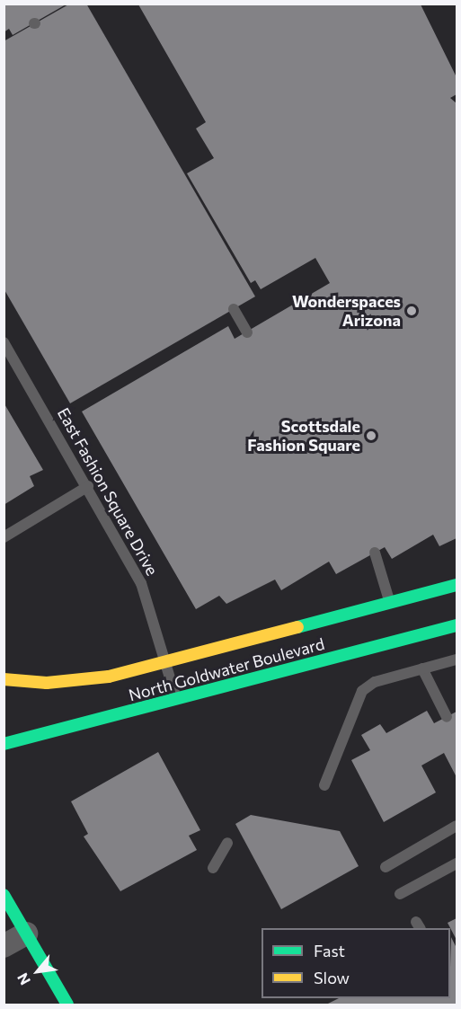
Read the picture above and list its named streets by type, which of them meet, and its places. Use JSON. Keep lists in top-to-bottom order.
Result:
{
  "streets": {
    "main road": ["North Goldwater Boulevard"],
    "lane": ["East Fashion Square Drive"]
  },
  "crossings": [
    ["East Fashion Square Drive", "North Goldwater Boulevard"]
  ],
  "places": ["Wonderspaces Arizona", "Scottsdale Fashion Square"],
  "legend": ["Fast", "Slow"],
  "north": "bottom left"
}
